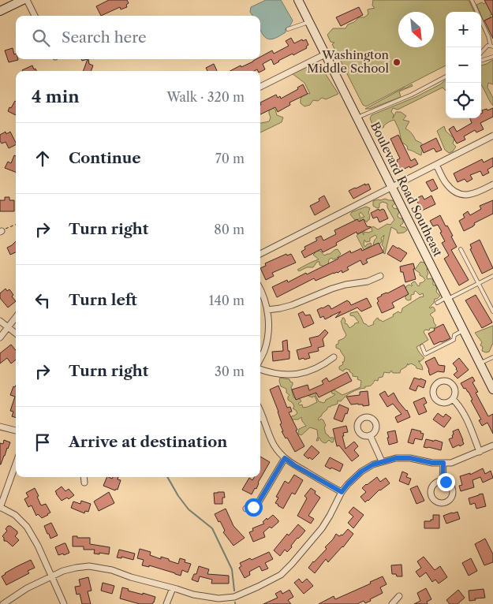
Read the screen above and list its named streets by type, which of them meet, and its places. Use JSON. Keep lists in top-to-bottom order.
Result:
{
  "streets": {
    "street": ["Boulevard Road Southeast"]
  },
  "places": ["Washington Middle School"],
  "north": "bottom right",
  "page": {
    "map_buttons": ["+", "−"],
    "search": "Search here",
    "heading": ["4 min", "Walk · 320 m"],
    "list": [
      ["Continue", "70 m"],
      ["Turn right", "80 m"],
      ["Turn left", "140 m"],
      ["Turn right", "30 m"],
      "Arrive at destination"
    ]
  }
}
